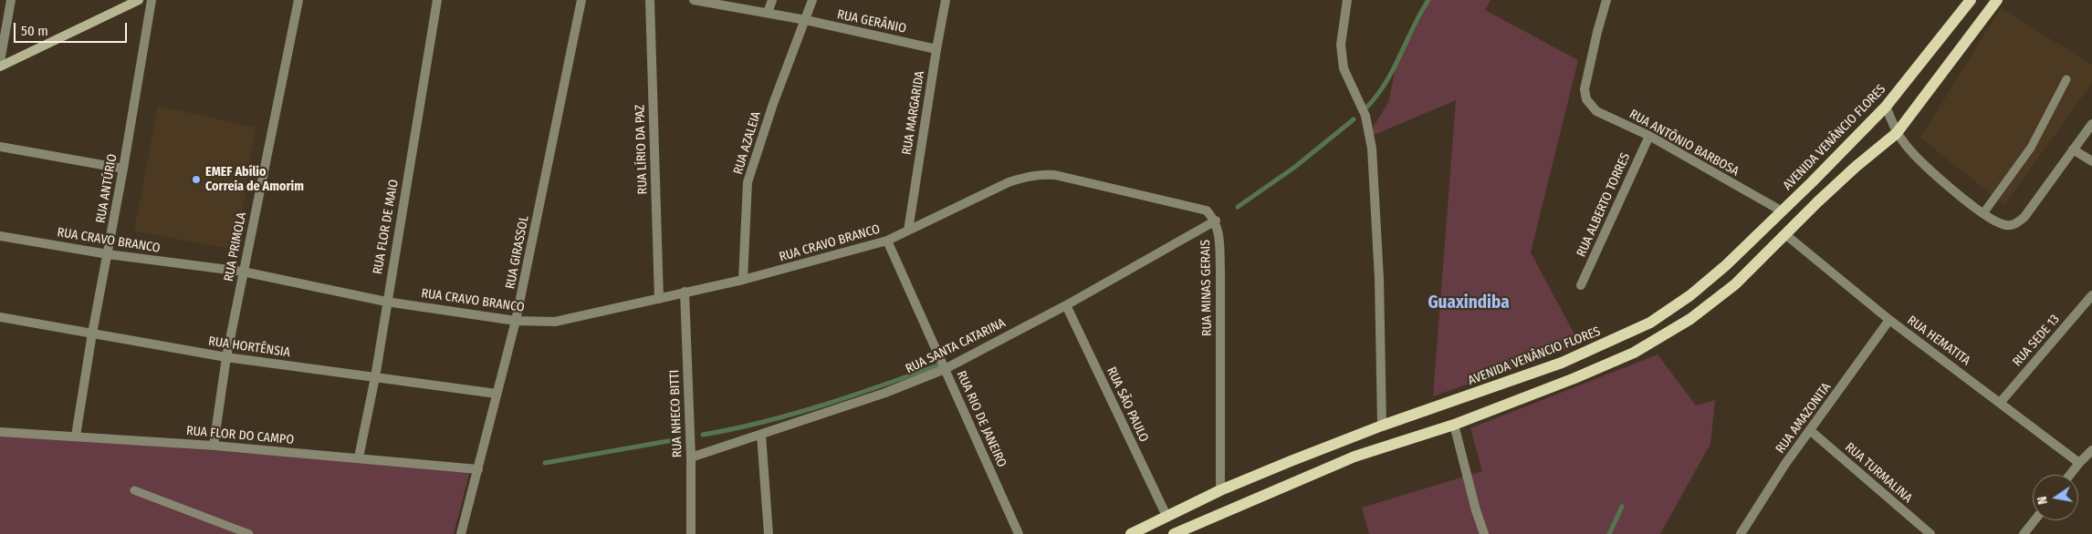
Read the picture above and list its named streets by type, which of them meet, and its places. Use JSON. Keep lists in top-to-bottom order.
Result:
{
  "streets": {
    "main road": ["AVENIDA VENÂNCIO FLORES"],
    "street": [
      "RUA GERÂNIO",
      "RUA MARGARIDA",
      "RUA AZALEIA",
      "RUA ANTÔNIO BARBOSA",
      "RUA LÍRIO DA PAZ",
      "RUA ANTÚRIO",
      "RUA ALBERTO TORRES",
      "RUA FLOR DE MAIO",
      "RUA CRAVO BRANCO",
      "RUA PRIMOLA",
      "RUA GIRASSOL",
      "RUA MINAS GERAIS",
      "RUA HEMATITA",
      "RUA SEDE 13",
      "RUA SANTA CATARINA",
      "RUA HORTÊNSIA",
      "RUA SÃO PAULO",
      "RUA NHECO BITTI",
      "RUA AMAZONITA",
      "RUA RIO DE JANEIRO",
      "RUA FLOR DO CAMPO",
      "RUA TURMALINA"
    ]
  },
  "crossings": [
    ["RUA GERÂNIO", "RUA MARGARIDA"],
    ["RUA GERÂNIO", "RUA AZALEIA"],
    ["RUA MARGARIDA", "RUA CRAVO BRANCO"],
    ["AVENIDA VENÂNCIO FLORES", "RUA ANTÔNIO BARBOSA"],
    ["AVENIDA VENÂNCIO FLORES", "RUA MINAS GERAIS"],
    ["AVENIDA VENÂNCIO FLORES", "RUA SÃO PAULO"],
    ["RUA AZALEIA", "RUA CRAVO BRANCO"],
    ["RUA ANTÔNIO BARBOSA", "RUA ALBERTO TORRES"],
    ["RUA LÍRIO DA PAZ", "RUA CRAVO BRANCO"],
    ["RUA ANTÚRIO", "RUA CRAVO BRANCO"],
    ["RUA ANTÚRIO", "RUA HORTÊNSIA"],
    ["RUA ANTÚRIO", "RUA FLOR DO CAMPO"],
    ["RUA FLOR DE MAIO", "RUA CRAVO BRANCO"],
    ["RUA FLOR DE MAIO", "RUA HORTÊNSIA"],
    ["RUA FLOR DE MAIO", "RUA FLOR DO CAMPO"],
    ["RUA CRAVO BRANCO", "RUA PRIMOLA"],
    ["RUA CRAVO BRANCO", "RUA GIRASSOL"],
    ["RUA CRAVO BRANCO", "RUA MINAS GERAIS"],
    ["RUA CRAVO BRANCO", "RUA NHECO BITTI"],
    ["RUA CRAVO BRANCO", "RUA RIO DE JANEIRO"],
    ["RUA PRIMOLA", "RUA HORTÊNSIA"],
    ["RUA PRIMOLA", "RUA FLOR DO CAMPO"],
    ["RUA GIRASSOL", "RUA HORTÊNSIA"],
    ["RUA GIRASSOL", "RUA FLOR DO CAMPO"],
    ["RUA MINAS GERAIS", "RUA SANTA CATARINA"],
    ["RUA HEMATITA", "RUA SEDE 13"],
    ["RUA HEMATITA", "RUA AMAZONITA"],
    ["RUA SANTA CATARINA", "RUA SÃO PAULO"],
    ["RUA SANTA CATARINA", "RUA NHECO BITTI"],
    ["RUA SANTA CATARINA", "RUA RIO DE JANEIRO"],
    ["RUA AMAZONITA", "RUA TURMALINA"]
  ],
  "districts": ["Guaxindiba"],
  "places": ["EMEF Abílio Correia de Amorim"],
  "scale_bar": "50 m",
  "north": "left"
}
